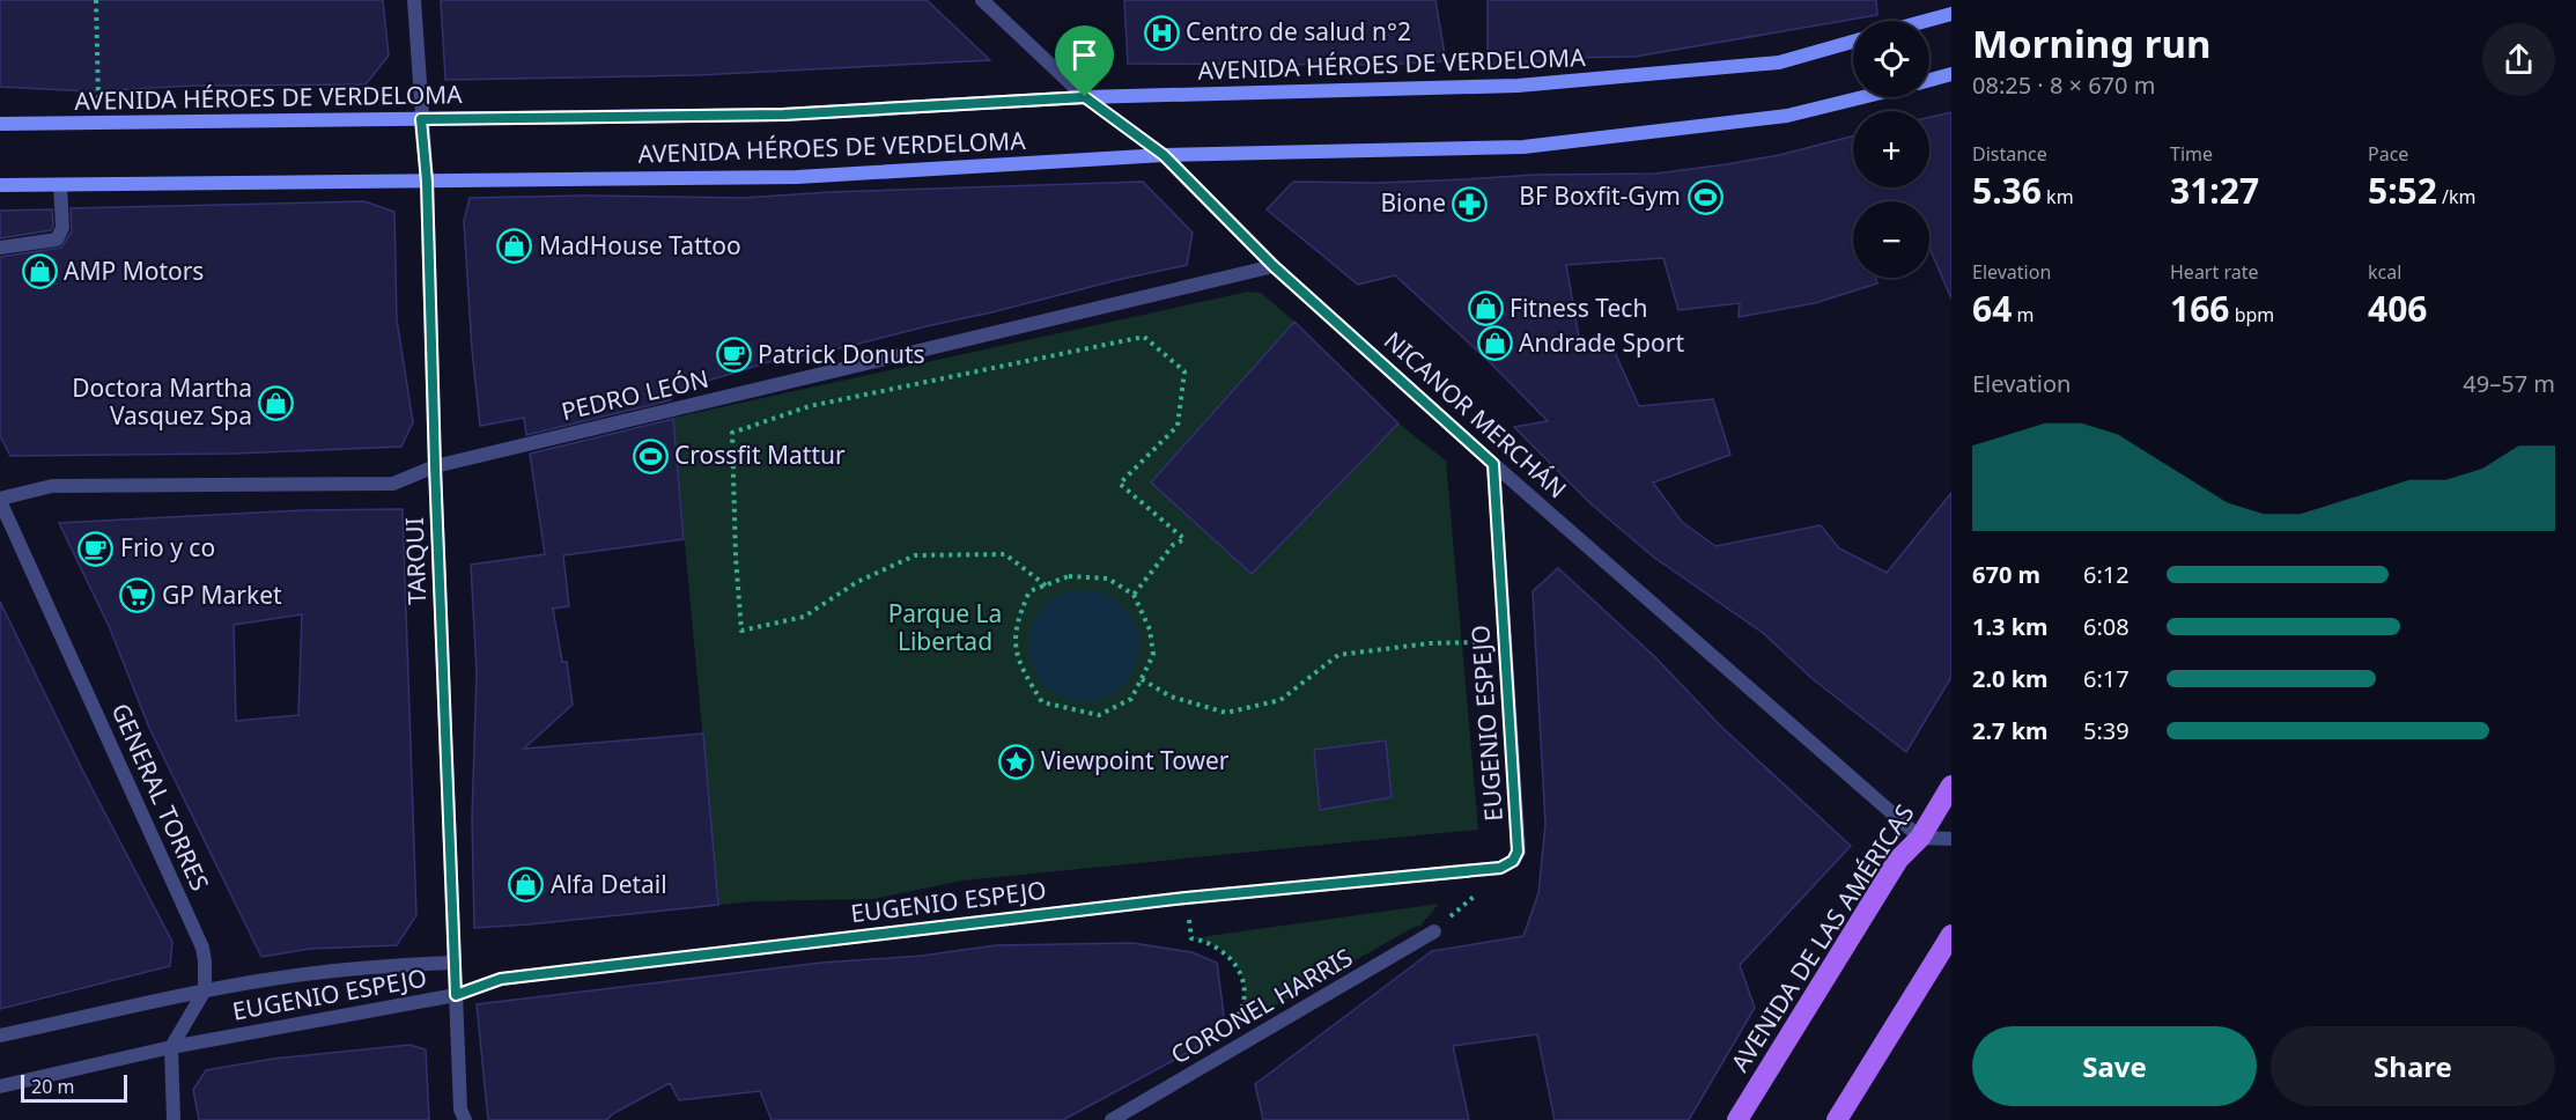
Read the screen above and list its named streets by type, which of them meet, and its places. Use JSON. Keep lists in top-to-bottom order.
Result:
{
  "streets": {
    "main road": ["AVENIDA HÉROES DE VERDELOMA", "AVENIDA DE LAS AMÉRICAS"],
    "street": [
      "PEDRO LEÓN",
      "NICANOR MERCHÁN",
      "TARQUI",
      "EUGENIO ESPEJO",
      "GENERAL TORRES",
      "CORONEL HARRIS"
    ]
  },
  "crossings": [
    ["AVENIDA HÉROES DE VERDELOMA", "NICANOR MERCHÁN"],
    ["AVENIDA HÉROES DE VERDELOMA", "TARQUI"],
    ["PEDRO LEÓN", "NICANOR MERCHÁN"],
    ["PEDRO LEÓN", "TARQUI"],
    ["PEDRO LEÓN", "GENERAL TORRES"],
    ["NICANOR MERCHÁN", "EUGENIO ESPEJO"],
    ["NICANOR MERCHÁN", "AVENIDA DE LAS AMÉRICAS"],
    ["TARQUI", "EUGENIO ESPEJO"],
    ["EUGENIO ESPEJO", "GENERAL TORRES"]
  ],
  "parks": ["Parque La Libertad"],
  "places": {
    "hospital": ["Centro de salud n°2"],
    "sports": ["BF Boxfit-Gym", "Crossfit Mattur"],
    "pharmacy": ["Bione"],
    "shop": [
      "MadHouse Tattoo",
      "AMP Motors",
      "Fitness Tech",
      "Andrade Sport",
      "Doctora Martha Vasquez Spa",
      "Alfa Detail"
    ],
    "cafe": ["Patrick Donuts", "Frio y co"],
    "supermarket": ["GP Market"],
    "place": ["Viewpoint Tower"]
  },
  "scale_bar": "20 m",
  "page": {
    "heading": ["Morning run", "08:25 · 8 × 670 m"],
    "map_buttons": ["+", "−"],
    "stats": [
      ["Distance", "5.36 km"],
      ["Time", "31:27"],
      ["Pace", "5:52 /km"],
      ["Elevation", "64 m"],
      ["Heart rate", "166 bpm"],
      ["kcal", "406"]
    ],
    "chart": ["Elevation", "49–57 m"],
    "list": [
      {
        "name": "670 m",
        "note": "6:12"
      },
      {
        "name": "1.3 km",
        "note": "6:08"
      },
      {
        "name": "2.0 km",
        "note": "6:17"
      },
      {
        "name": "2.7 km",
        "note": "5:39"
      }
    ],
    "buttons": ["Save", "Share"],
    "scale": "20 m"
  }
}
